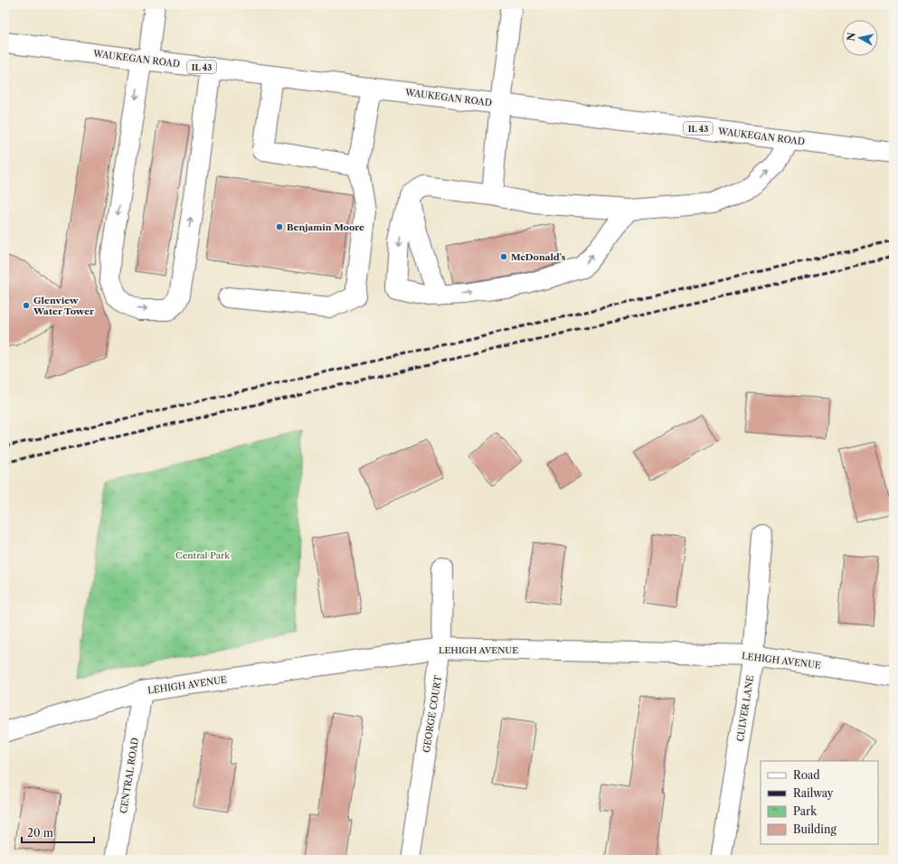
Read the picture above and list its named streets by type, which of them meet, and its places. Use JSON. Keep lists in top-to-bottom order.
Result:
{
  "streets": {
    "street": [
      "WAUKEGAN ROAD",
      "IL 43",
      "LEHIGH AVENUE",
      "CULVER LANE",
      "GEORGE COURT",
      "CENTRAL ROAD"
    ]
  },
  "crossings": [
    ["LEHIGH AVENUE", "CULVER LANE"],
    ["LEHIGH AVENUE", "GEORGE COURT"],
    ["LEHIGH AVENUE", "CENTRAL ROAD"]
  ],
  "parks": ["Central Park"],
  "places": ["Benjamin Moore", "McDonald's", "Glenview Water Tower"],
  "legend": [
    "Road",
    "Railway",
    "Park",
    "Building"
  ],
  "scale_bar": "20 m",
  "north": "left"
}
